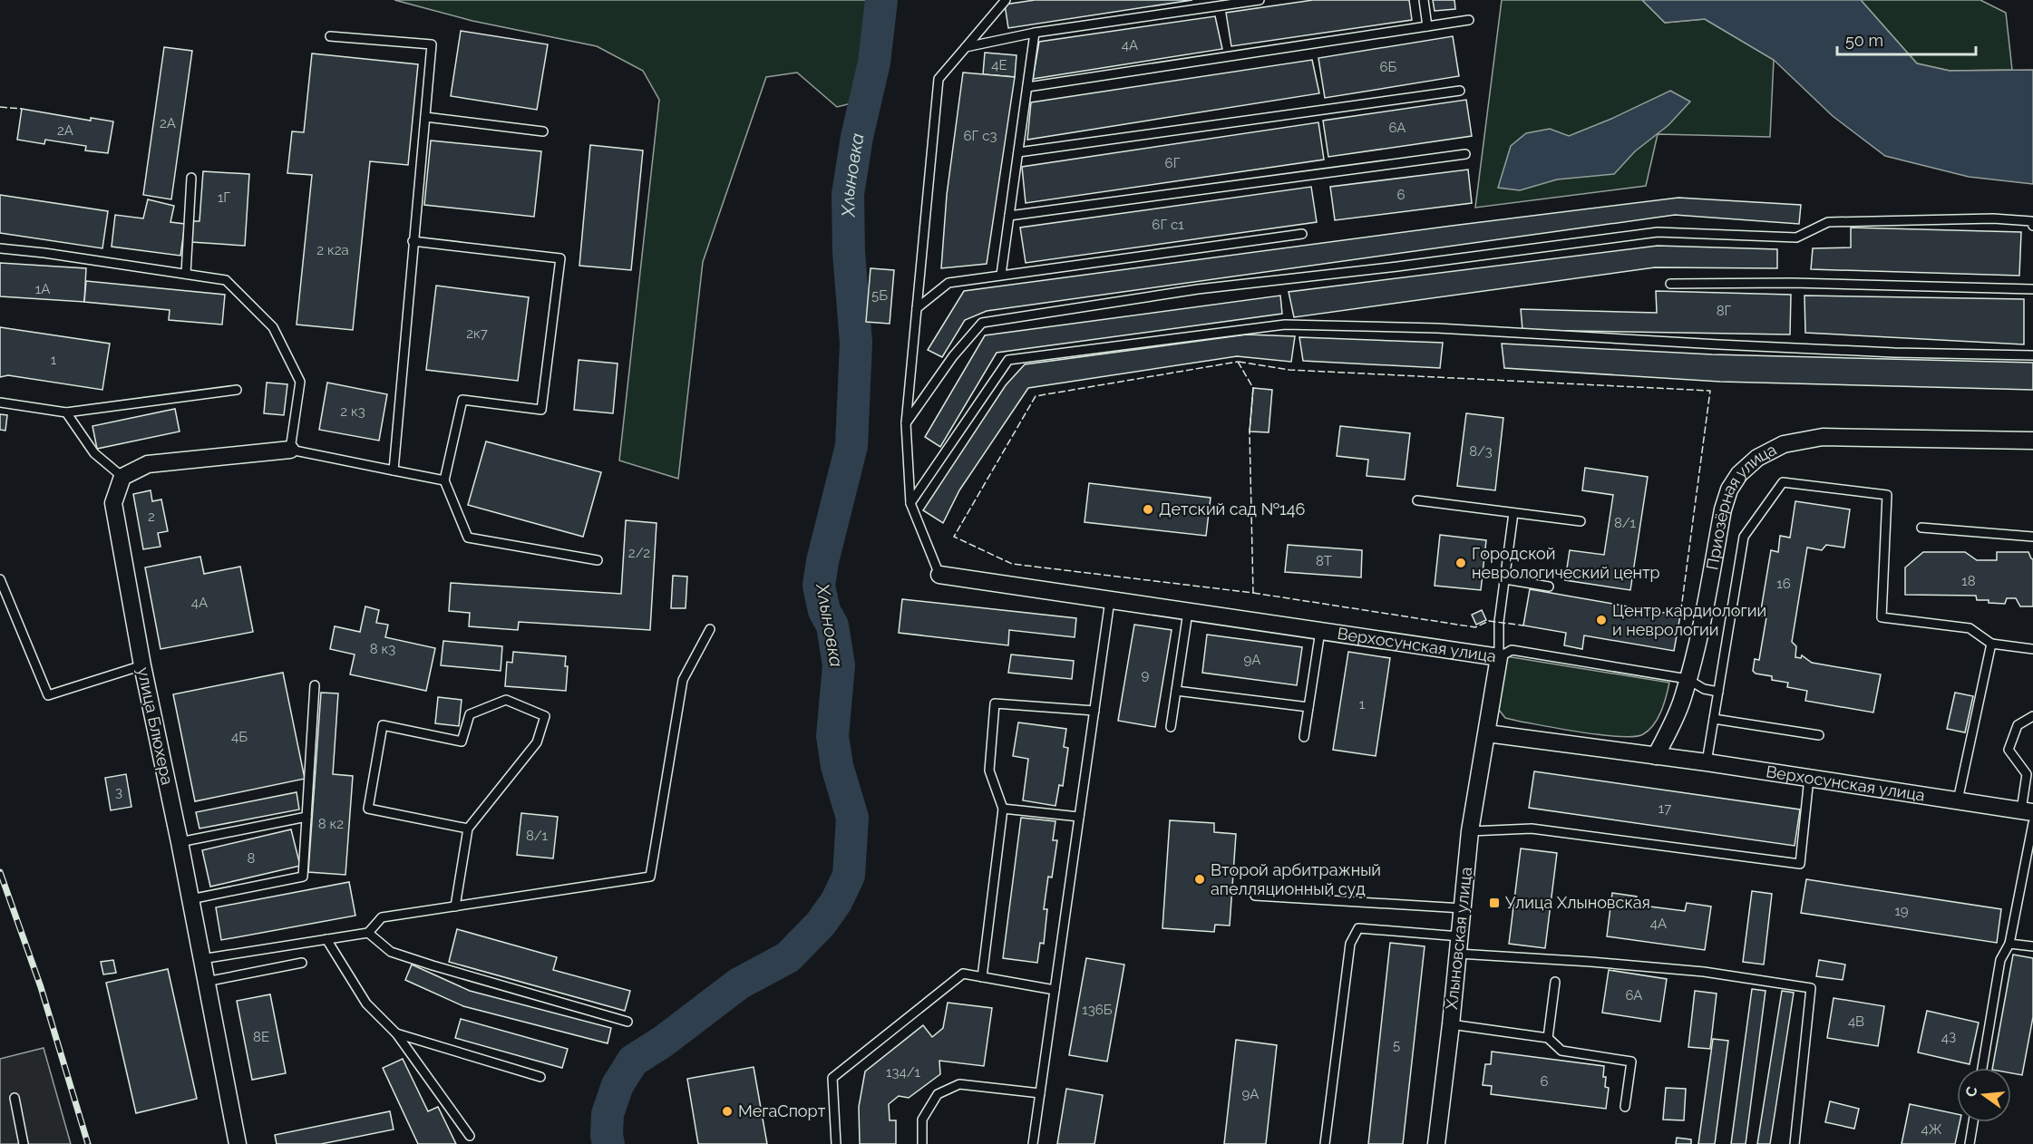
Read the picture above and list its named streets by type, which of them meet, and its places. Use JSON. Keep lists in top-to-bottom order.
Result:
{
  "streets": {
    "street": [
      "Приозёрная улица",
      "Верхосунская улица",
      "улица Блюхера",
      "Хлыновская улица"
    ]
  },
  "crossings": [
    ["Приозёрная улица", "Верхосунская улица"],
    ["Верхосунская улица", "Хлыновская улица"]
  ],
  "water": ["Хлыновка"],
  "places": {
    "other": [
      "Детский сад №146",
      "Городской неврологический центр",
      "Центр кардиологии и неврологии",
      "Второй арбитражный апелляционный суд",
      "МегаСпорт"
    ],
    "transit": ["Улица Хлыновская"]
  },
  "house_numbers": [
    "4А",
    "4Е",
    "6Б",
    "2А",
    "6А",
    "2А",
    "6Г с3",
    "6Г",
    "6",
    "1Г",
    "6Г с1",
    "2 к2а",
    "1А",
    "5Б",
    "8Г",
    "2к7",
    "1",
    "2 к3",
    "8/3",
    "2",
    "8/1",
    "2/2",
    "8Т",
    "18",
    "16",
    "4А",
    "8 к3",
    "9А",
    "9",
    "1",
    "4Б",
    "3",
    "17",
    "8 к2",
    "8/1",
    "8",
    "19",
    "4А",
    "6А",
    "136Б",
    "4В",
    "8Е",
    "4З",
    "5",
    "134/1",
    "6",
    "9А",
    "4Ж"
  ],
  "scale_bar": "50 m",
  "north": "left"
}
